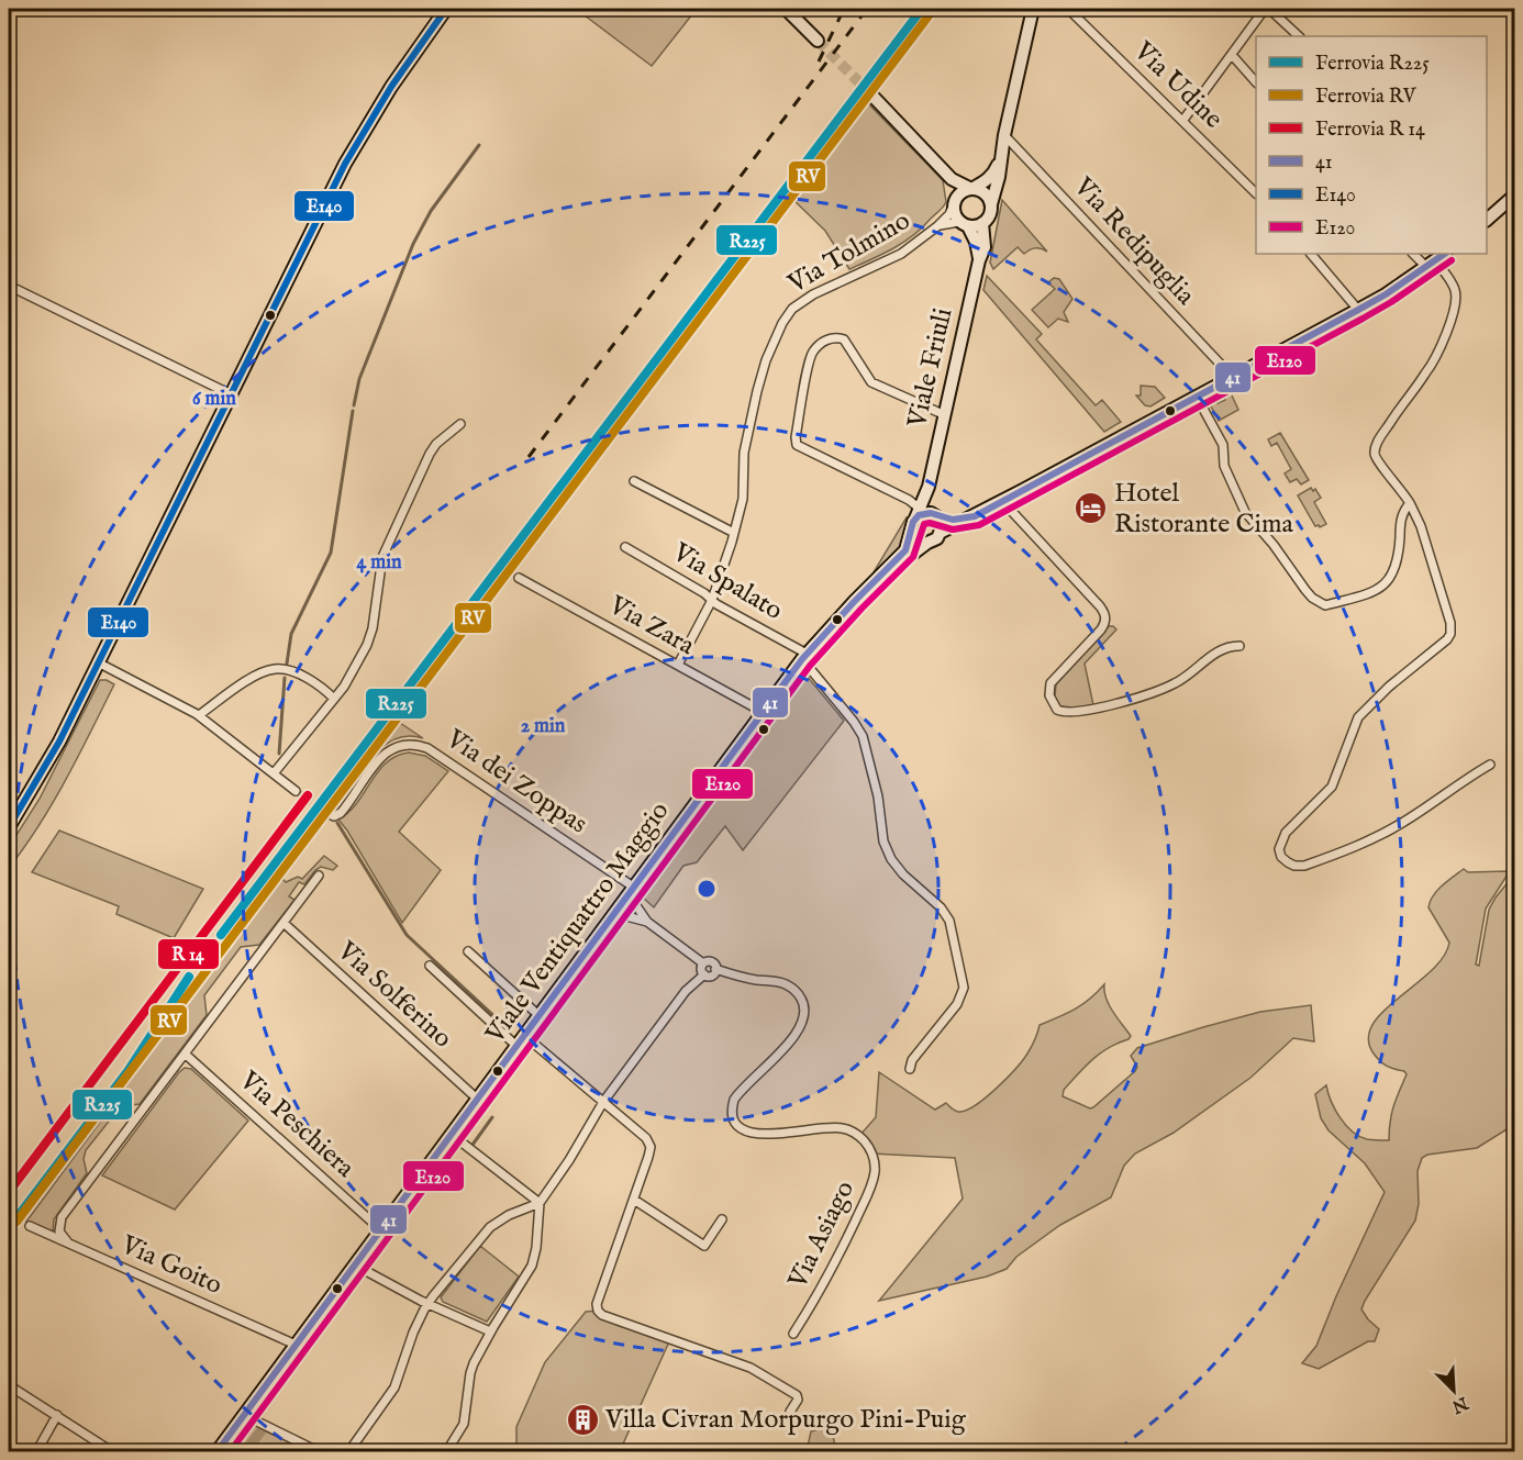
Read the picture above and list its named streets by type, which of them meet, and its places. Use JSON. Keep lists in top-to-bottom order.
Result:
{
  "streets": {
    "street": [
      "Via Udine",
      "Via Redipuglia",
      "Via Tolmino",
      "Viale Friuli",
      "Via Spalato",
      "Via Zara",
      "Via dei Zoppas",
      "Viale Ventiquattro Maggio",
      "Via Solferino",
      "Via Peschiera",
      "Via Asiago",
      "Via Goito"
    ]
  },
  "crossings": [
    ["Via Tolmino", "Viale Friuli"],
    ["Via Tolmino", "Via Spalato"],
    ["Via Tolmino", "Via Zara"],
    ["Viale Friuli", "Viale Ventiquattro Maggio"],
    ["Via Spalato", "Viale Ventiquattro Maggio"],
    ["Via Zara", "Viale Ventiquattro Maggio"],
    ["Via dei Zoppas", "Viale Ventiquattro Maggio"],
    ["Viale Ventiquattro Maggio", "Via Solferino"],
    ["Viale Ventiquattro Maggio", "Via Peschiera"],
    ["Viale Ventiquattro Maggio", "Via Goito"]
  ],
  "places": {
    "hotel": ["Hotel Ristorante Cima"],
    "building": ["Villa Civran Morpurgo Pini-Puig"]
  },
  "lines": [
    "rail line R225",
    "transit line E140",
    "rail line RV",
    "transit line 41",
    "transit line E120"
  ],
  "legend": [
    "Ferrovia R225",
    "Ferrovia RV",
    "Ferrovia R 14",
    "41",
    "E140",
    "E120"
  ],
  "north": "bottom right",
  "rings": ["6 min", "4 min", "2 min"]
}
